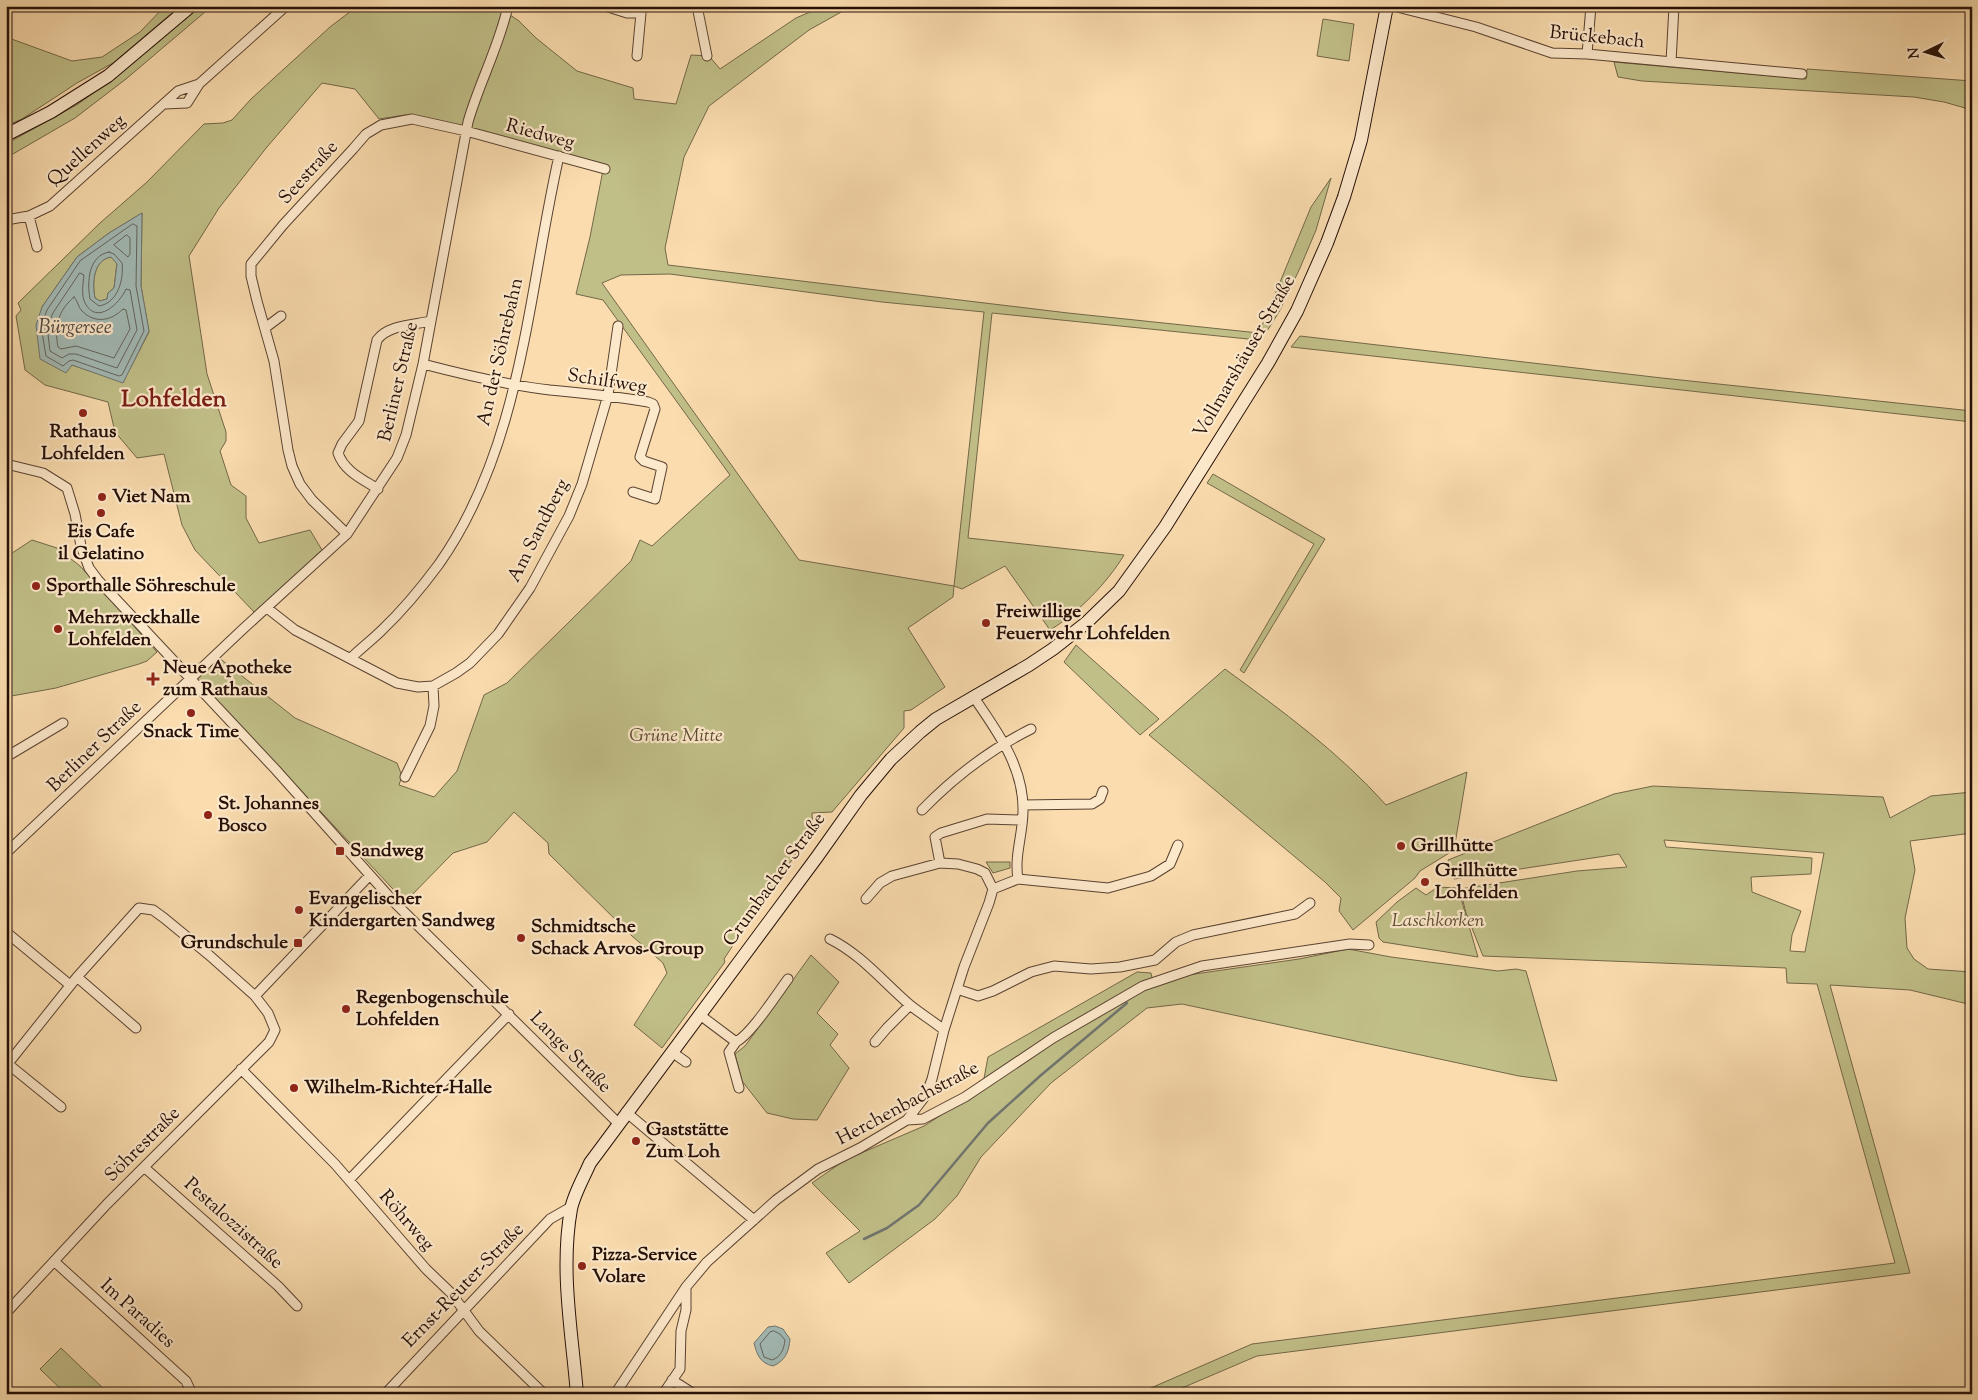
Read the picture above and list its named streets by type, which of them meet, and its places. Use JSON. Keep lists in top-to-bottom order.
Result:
{
  "streets": {
    "main road": ["Vollmarshäuser Straße", "Crumbacher Straße"],
    "street": [
      "Brückebach",
      "Riedweg",
      "Quellenweg",
      "Seestraße",
      "An der Söhrebahn",
      "Berliner Straße",
      "Schilfweg",
      "Am Sandberg",
      "Lange Straße",
      "Herchenbachstraße",
      "Söhrestraße",
      "Röhrweg",
      "Pestalozzistraße",
      "Ernst-Reuter-Straße",
      "Im Paradies"
    ]
  },
  "crossings": [
    ["Riedweg", "Seestraße"],
    ["Riedweg", "An der Söhrebahn"],
    ["Riedweg", "Berliner Straße"],
    ["Seestraße", "Berliner Straße"],
    ["An der Söhrebahn", "Schilfweg"],
    ["Vollmarshäuser Straße", "Crumbacher Straße"],
    ["Berliner Straße", "Schilfweg"],
    ["Berliner Straße", "Lange Straße"],
    ["Schilfweg", "Am Sandberg"],
    ["Crumbacher Straße", "Lange Straße"],
    ["Crumbacher Straße", "Ernst-Reuter-Straße"],
    ["Söhrestraße", "Röhrweg"],
    ["Söhrestraße", "Pestalozzistraße"],
    ["Söhrestraße", "Im Paradies"],
    ["Röhrweg", "Ernst-Reuter-Straße"]
  ],
  "districts": ["Lohfelden"],
  "water": ["Bürgersee"],
  "parks": ["Grüne Mitte", "Laschkorken"],
  "places": {
    "other": [
      "Rathaus Lohfelden",
      "Viet Nam",
      "Eis Cafe il Gelatino",
      "Sporthalle Söhreschule",
      "Freiwillige Feuerwehr Lohfelden",
      "Mehrzweckhalle Lohfelden",
      "Snack Time",
      "St. Johannes Bosco",
      "Grillhütte",
      "Grillhütte Lohfelden",
      "Evangelischer Kindergarten Sandweg",
      "Schmidtsche Schack Arvos-Group",
      "Regenbogenschule Lohfelden",
      "Wilhelm-Richter-Halle",
      "Gaststätte Zum Loh",
      "Pizza-Service Volare"
    ],
    "health": ["Neue Apotheke zum Rathaus"],
    "transit": ["Sandweg", "Grundschule"]
  },
  "north": "left"
}
